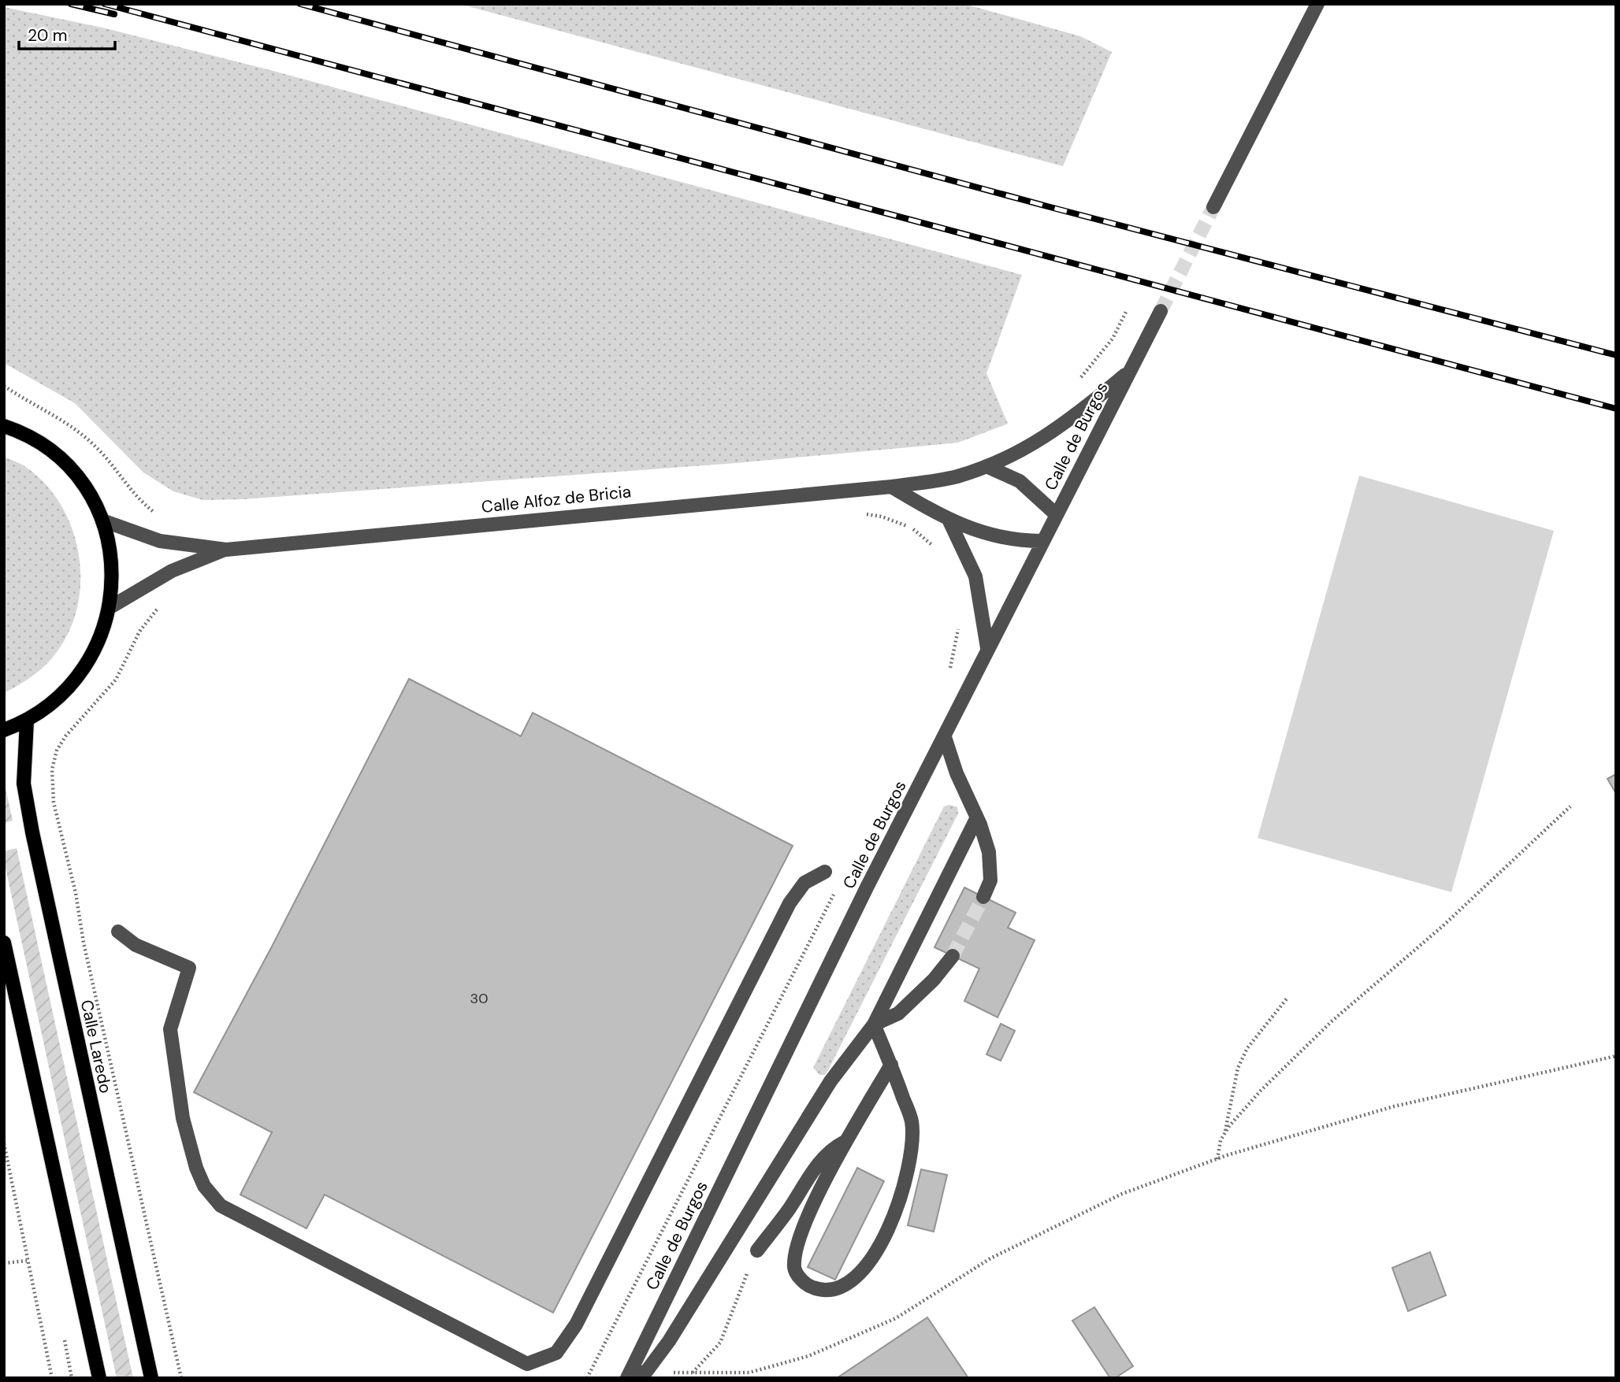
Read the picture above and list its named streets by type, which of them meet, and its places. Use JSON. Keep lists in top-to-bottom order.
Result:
{
  "streets": {
    "main road": ["Calle Laredo"],
    "street": ["Calle de Burgos", "Calle Alfoz de Bricia"]
  },
  "crossings": [
    ["Calle de Burgos", "Calle Alfoz de Bricia"]
  ],
  "house_numbers": ["30"],
  "scale_bar": "20 m"
}
